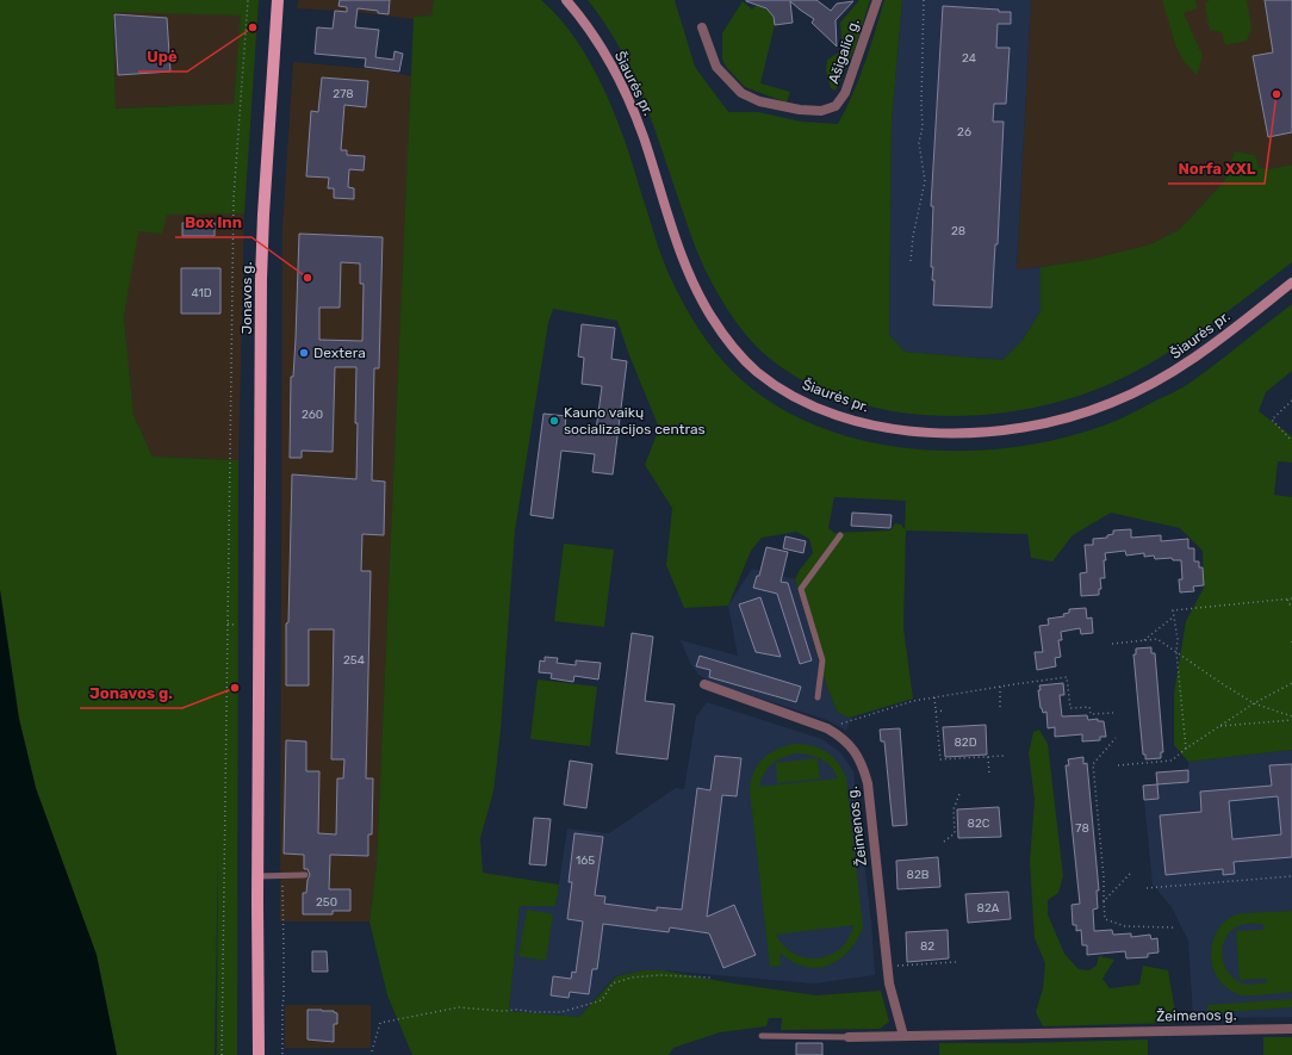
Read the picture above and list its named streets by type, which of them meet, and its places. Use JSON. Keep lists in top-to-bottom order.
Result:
{
  "streets": {
    "main road": ["Šiaurės pr.", "Jonavos g."],
    "street": ["Ašigalio g.", "Žeimenos g."]
  },
  "places": [
    "Upė",
    "Norfa XXL",
    "Box Inn",
    "Dextera",
    "Kauno vaikų socializacijos centras",
    "Jonavos g."
  ],
  "house_numbers": [
    "24",
    "278",
    "26",
    "28",
    "41D",
    "260",
    "254",
    "82D",
    "82C",
    "78",
    "165",
    "82B",
    "250",
    "82A",
    "82"
  ]
}
